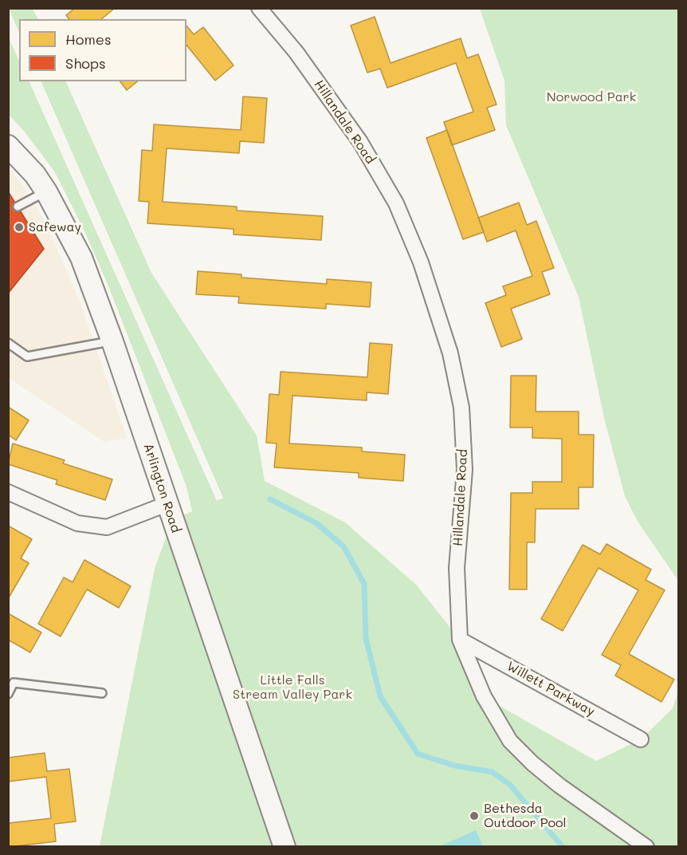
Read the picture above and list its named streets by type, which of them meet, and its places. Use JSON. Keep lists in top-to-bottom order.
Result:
{
  "streets": {
    "main road": ["Arlington Road"],
    "street": ["Hillandale Road", "Willett Parkway"]
  },
  "crossings": [
    ["Hillandale Road", "Willett Parkway"]
  ],
  "parks": ["Norwood Park", "Little Falls Stream Valley Park"],
  "places": ["Safeway", "Bethesda Outdoor Pool"],
  "legend": ["Homes", "Shops"]
}
